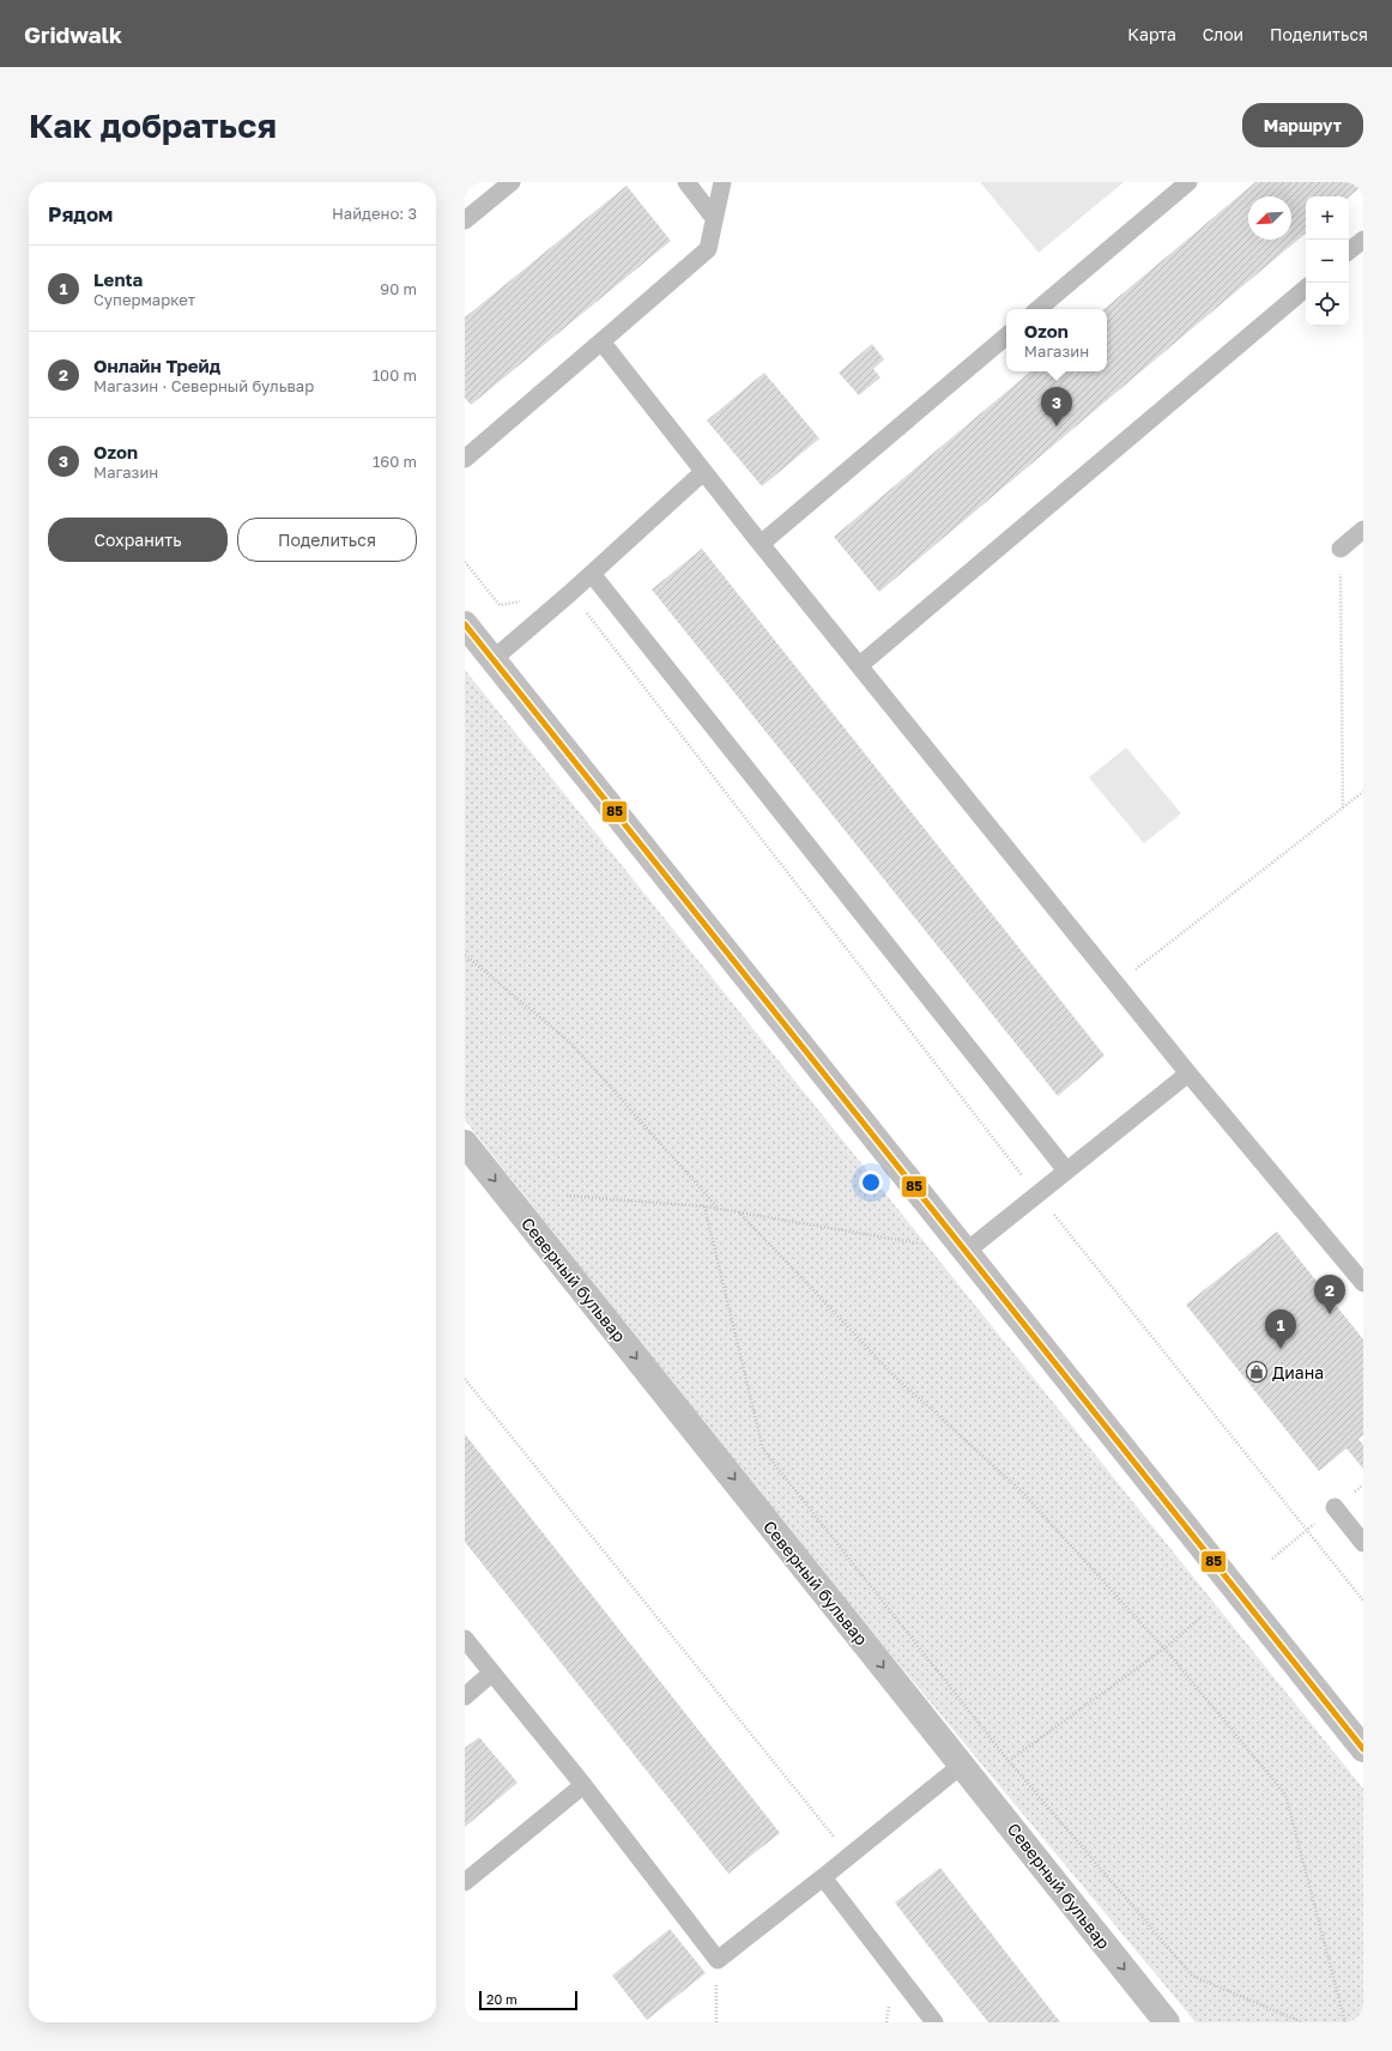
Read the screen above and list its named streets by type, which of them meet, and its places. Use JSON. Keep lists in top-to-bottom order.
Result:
{
  "streets": {
    "main road": ["Северный бульвар"]
  },
  "one_way": ["Северный бульвар"],
  "places": {
    "shop": ["Диана"]
  },
  "lines": ["transit line 85"],
  "scale_bar": "20 m",
  "north": "bottom left",
  "page": {
    "header": "Gridwalk",
    "nav": ["Карта", "Слои", "Поделиться"],
    "buttons": [
      "Маршрут",
      ["Сохранить", "Поделиться"]
    ],
    "title": "Как добраться",
    "heading": ["Рядом", "Найдено: 3"],
    "map_buttons": ["+", "−"],
    "list": [
      {
        "mark": "1",
        "name": "Lenta",
        "note": "Супермаркет",
        "value": "90 m"
      },
      {
        "mark": "2",
        "name": "Онлайн Трейд",
        "note": "Магазин · Северный бульвар",
        "value": "100 m"
      },
      {
        "mark": "3",
        "name": "Ozon",
        "note": "Магазин",
        "value": "160 m"
      }
    ],
    "popup": ["Ozon", "Магазин"],
    "pins": ["3", "2", "1"],
    "scale": "20 m"
  }
}
